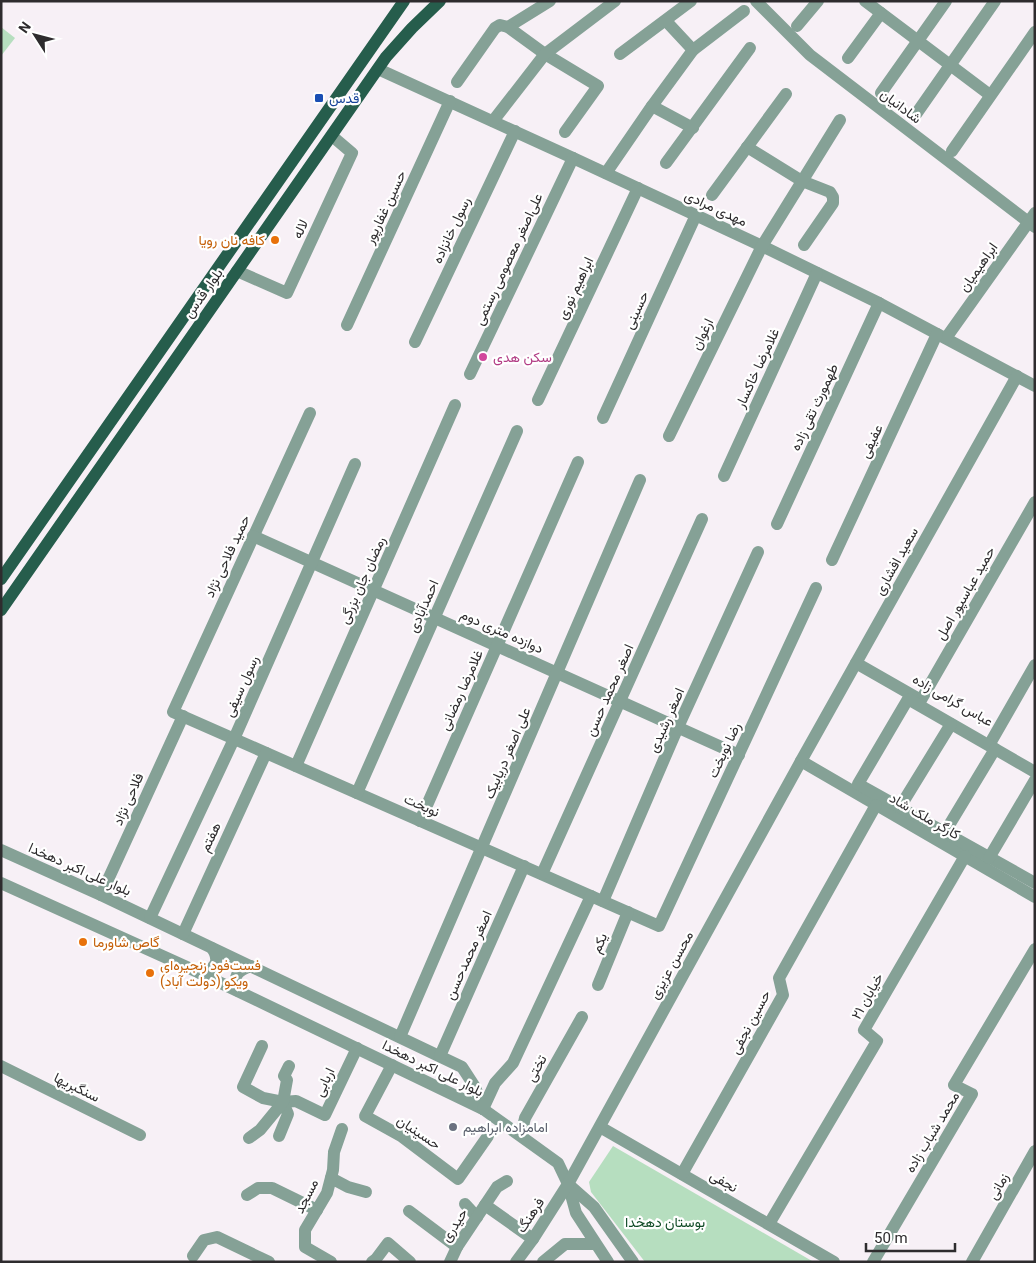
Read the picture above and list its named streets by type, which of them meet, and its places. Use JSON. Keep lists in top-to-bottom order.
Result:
{
  "streets": {
    "main road": ["بلوار قدس"],
    "street": [
      "شادانیان",
      "حسین غفارپور",
      "مهدی مرادی",
      "لاله",
      "رسول خانزاده",
      "علی‌اصغر معصومی رستمی",
      "ابراهیمیان",
      "ابراهیم نوری",
      "حسینی",
      "ارغوان",
      "غلامرضا خاکسار",
      "طهمورث تقی زاده",
      "عفیفی",
      "حمید فلاحی نژاد",
      "سعید افشاری",
      "رمضان جان بزرگی",
      "حمید عباسپور اصل",
      "احمدآبادی",
      "دوازده متری دوم",
      "رسول سیفی",
      "غلامرضا رمضانی",
      "اصغر محمد حسن",
      "عباس گرامی زاده",
      "اصغر رشیدی",
      "رضا نوبخت",
      "علی اصغر دریابیک",
      "فلاحی نژاد",
      "نوبخت",
      "کارگر ملک شاد",
      "هفتم",
      "بلوار علی اکبر دهخدا",
      "یکم",
      "اصغر محمدحسن",
      "محسن عزیزی",
      "خیابان ۲۱",
      "حسین نجفی",
      "تختی",
      "اربابی",
      "سنگبریها",
      "حسینیان",
      "محمد شباب زاده",
      "نجفی",
      "زمانی",
      "مسجد",
      "فرهنگ",
      "حیدری"
    ]
  },
  "crossings": [
    ["شادانیان", "ابراهیمیان"],
    ["حسین غفارپور", "مهدی مرادی"],
    ["مهدی مرادی", "رسول خانزاده"],
    ["مهدی مرادی", "علی‌اصغر معصومی رستمی"],
    ["مهدی مرادی", "ابراهیمیان"],
    ["مهدی مرادی", "ابراهیم نوری"],
    ["مهدی مرادی", "بلوار قدس"],
    ["مهدی مرادی", "حسینی"],
    ["مهدی مرادی", "ارغوان"],
    ["مهدی مرادی", "غلامرضا خاکسار"],
    ["مهدی مرادی", "طهمورث تقی زاده"],
    ["مهدی مرادی", "عفیفی"],
    ["مهدی مرادی", "سعید افشاری"],
    ["لاله", "بلوار قدس"],
    ["ابراهیمیان", "عفیفی"],
    ["حمید فلاحی نژاد", "دوازده متری دوم"],
    ["حمید فلاحی نژاد", "فلاحی نژاد"],
    ["حمید فلاحی نژاد", "نوبخت"],
    ["سعید افشاری", "عباس گرامی زاده"],
    ["سعید افشاری", "کارگر ملک شاد"],
    ["سعید افشاری", "محسن عزیزی"],
    ["رمضان جان بزرگی", "دوازده متری دوم"],
    ["رمضان جان بزرگی", "نوبخت"],
    ["حمید عباسپور اصل", "عباس گرامی زاده"],
    ["احمدآبادی", "دوازده متری دوم"],
    ["احمدآبادی", "نوبخت"],
    ["دوازده متری دوم", "رسول سیفی"],
    ["دوازده متری دوم", "غلامرضا رمضانی"],
    ["دوازده متری دوم", "اصغر محمد حسن"],
    ["دوازده متری دوم", "اصغر رشیدی"],
    ["دوازده متری دوم", "رضا نوبخت"],
    ["دوازده متری دوم", "علی اصغر دریابیک"],
    ["رسول سیفی", "نوبخت"],
    ["رسول سیفی", "بلوار علی اکبر دهخدا"],
    ["غلامرضا رمضانی", "نوبخت"],
    ["اصغر محمد حسن", "نوبخت"],
    ["اصغر رشیدی", "نوبخت"],
    ["رضا نوبخت", "نوبخت"],
    ["علی اصغر دریابیک", "نوبخت"],
    ["علی اصغر دریابیک", "بلوار علی اکبر دهخدا"],
    ["فلاحی نژاد", "نوبخت"],
    ["فلاحی نژاد", "بلوار علی اکبر دهخدا"],
    ["نوبخت", "هفتم"],
    ["نوبخت", "یکم"],
    ["نوبخت", "اصغر محمدحسن"],
    ["کارگر ملک شاد", "محسن عزیزی"],
    ["کارگر ملک شاد", "خیابان ۲۱"],
    ["کارگر ملک شاد", "حسین نجفی"],
    ["هفتم", "بلوار علی اکبر دهخدا"],
    ["بلوار علی اکبر دهخدا", "اصغر محمدحسن"],
    ["بلوار علی اکبر دهخدا", "اربابی"],
    ["بلوار علی اکبر دهخدا", "حسینیان"],
    ["محسن عزیزی", "نجفی"],
    ["محسن عزیزی", "فرهنگ"],
    ["خیابان ۲۱", "نجفی"],
    ["حسین نجفی", "نجفی"],
    ["فرهنگ", "حیدری"]
  ],
  "parks": ["بوستان دهخدا"],
  "places": {
    "transit": ["قدس"],
    "other": [
      "کافه نان رویا",
      "سكن هدى",
      "گاص شاورما",
      "فست‌فود زنجیره‌ای ویکو (دولت آباد)",
      "امامزاده ابراهیم"
    ]
  },
  "scale_bar": "50 m",
  "north": "top left"
}
